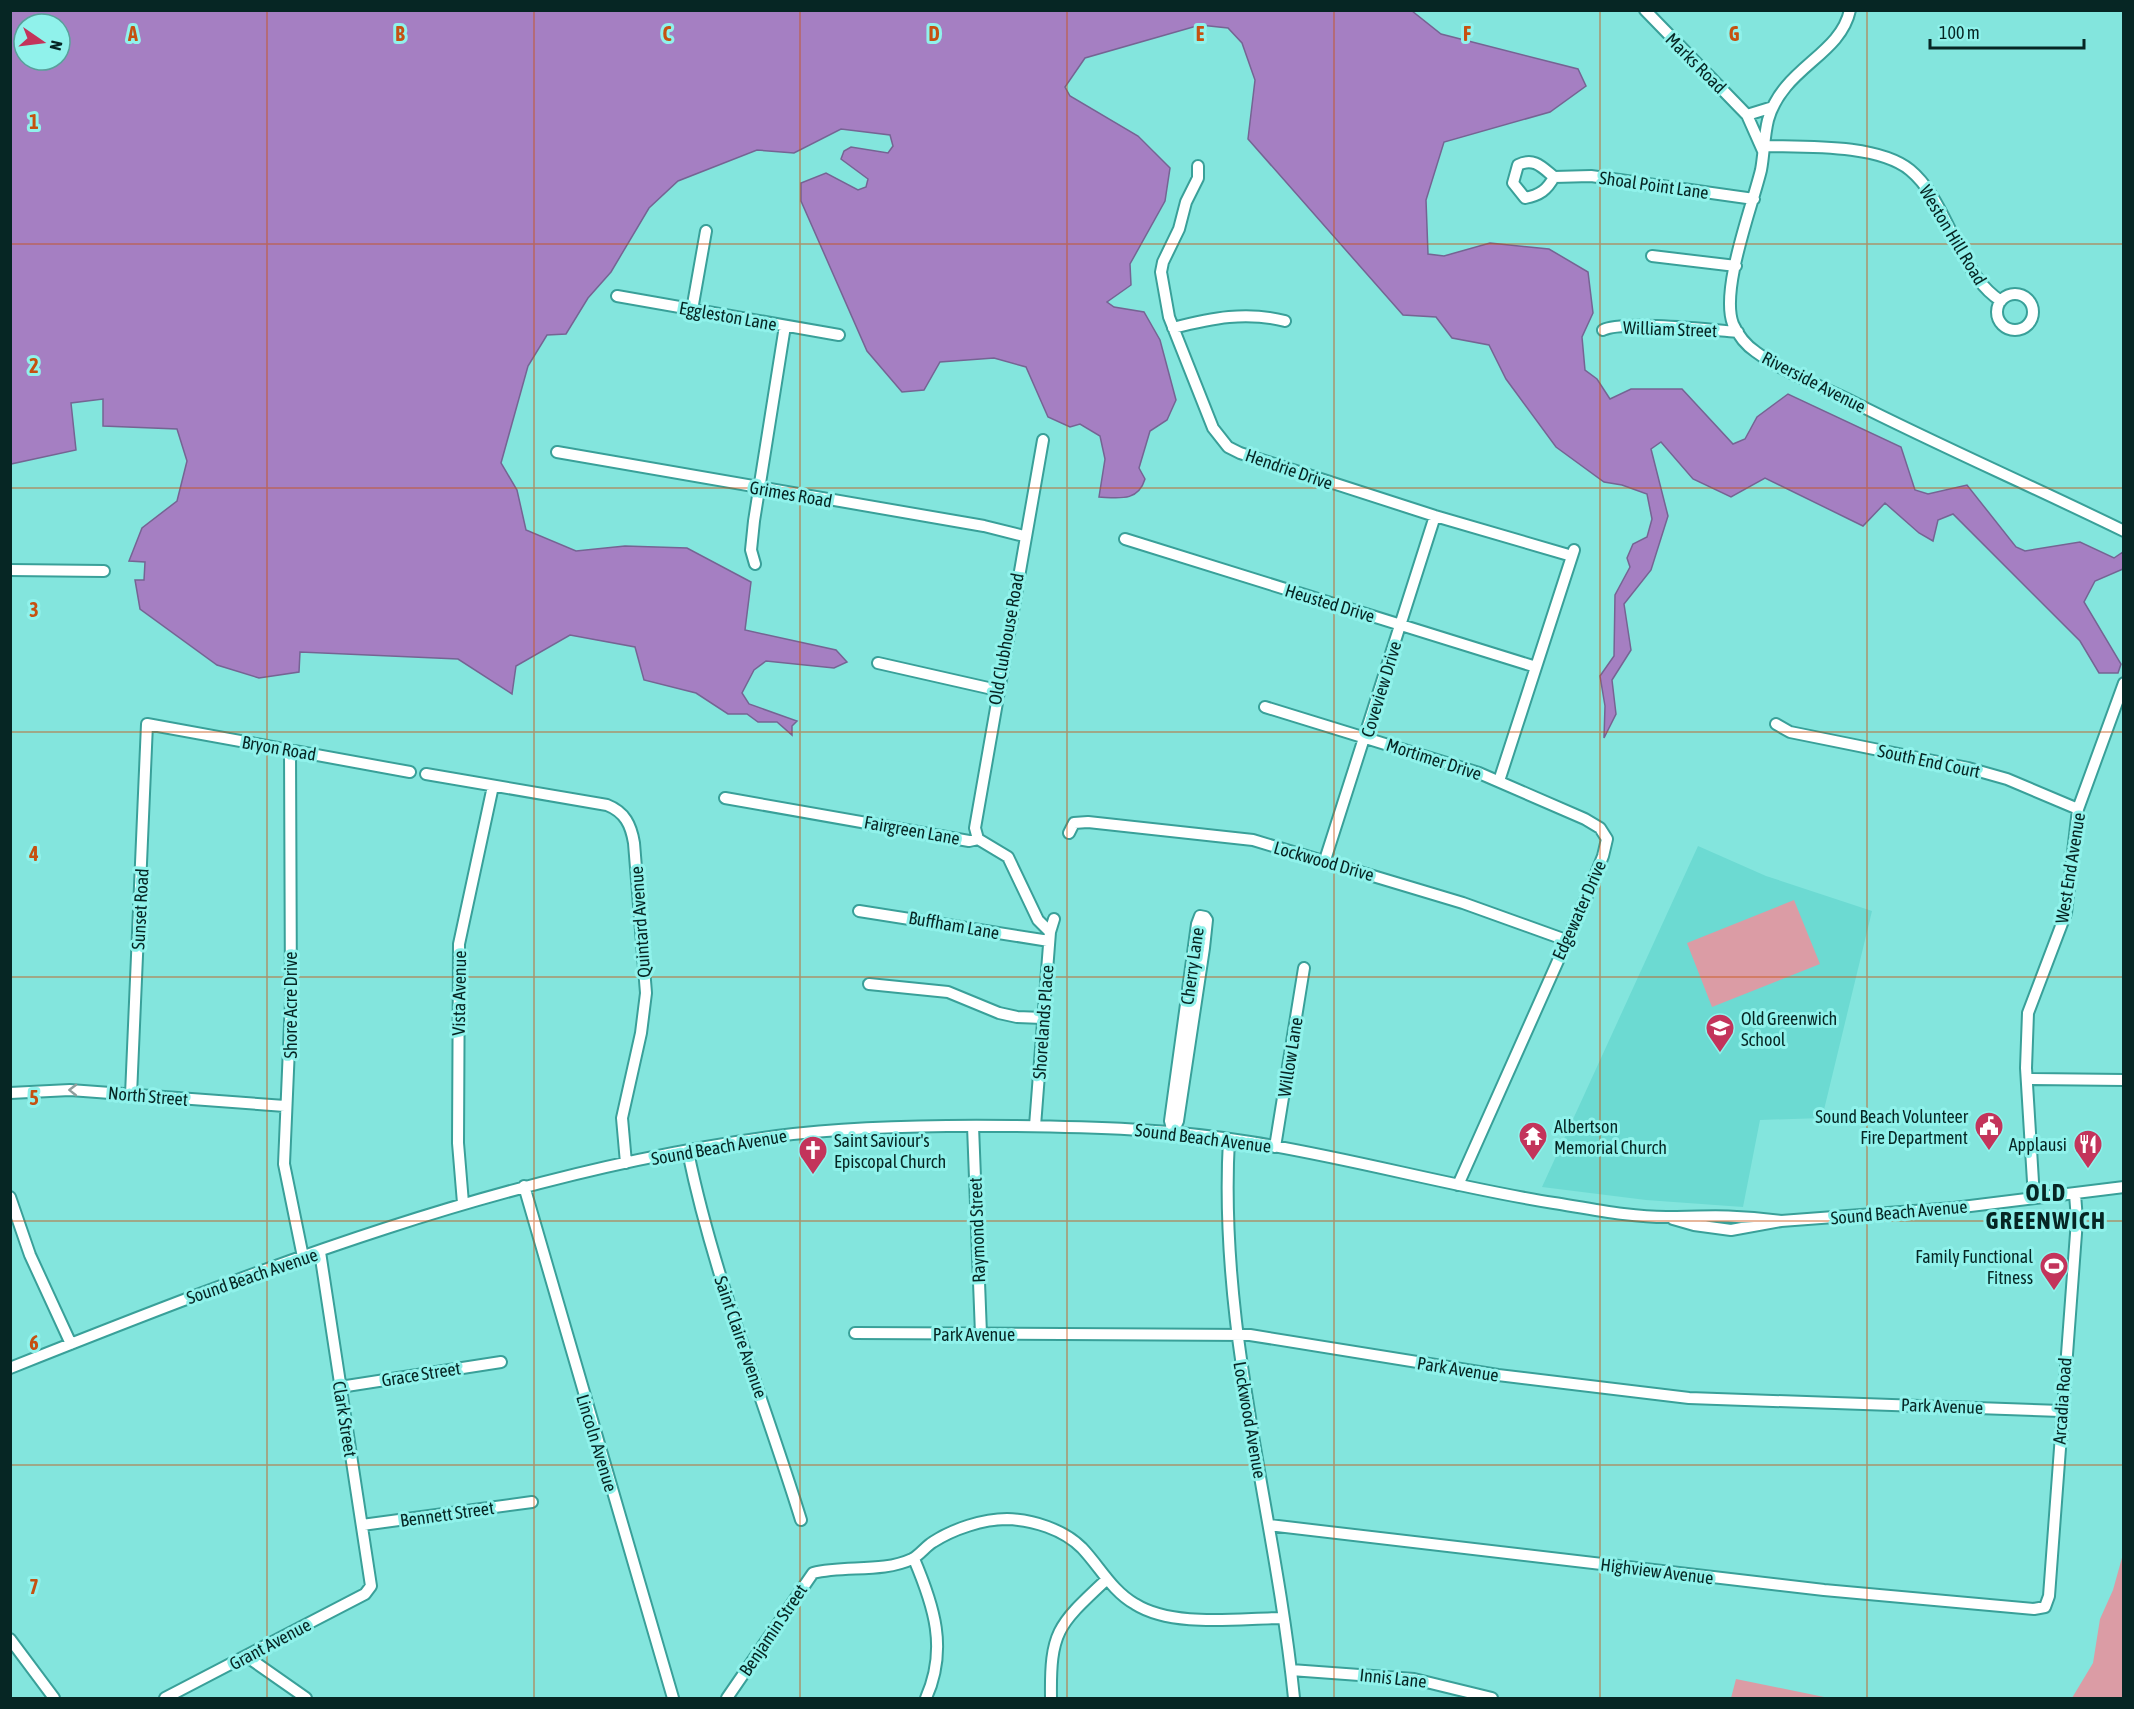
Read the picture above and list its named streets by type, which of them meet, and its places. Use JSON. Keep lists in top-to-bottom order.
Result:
{
  "streets": {
    "street": [
      "Marks Road",
      "Shoal Point Lane",
      "Weston Hill Road",
      "Eggleston Lane",
      "William Street",
      "Riverside Avenue",
      "Hendrie Drive",
      "Grimes Road",
      "Heusted Drive",
      "Old Clubhouse Road",
      "Coveview Drive",
      "Bryon Road",
      "Mortimer Drive",
      "South End Court",
      "Fairgreen Lane",
      "Lockwood Drive",
      "West End Avenue",
      "Sunset Road",
      "Edgewater Drive",
      "Quintard Avenue",
      "Buffham Lane",
      "Cherry Lane",
      "Vista Avenue",
      "Shore Acre Drive",
      "Shorelands Place",
      "Willow Lane",
      "North Street",
      "Sound Beach Avenue",
      "Raymond Street",
      "Park Avenue",
      "Saint Claire Avenue",
      "Grace Street",
      "Arcadia Road",
      "Clark Street",
      "Lockwood Avenue",
      "Lincoln Avenue",
      "Bennett Street",
      "Highview Avenue",
      "Benjamin Street",
      "Grant Avenue",
      "Innis Lane"
    ]
  },
  "crossings": [
    ["Marks Road", "Weston Hill Road"],
    ["Marks Road", "Riverside Avenue"],
    ["Shoal Point Lane", "Riverside Avenue"],
    ["Weston Hill Road", "Riverside Avenue"],
    ["William Street", "Riverside Avenue"],
    ["Hendrie Drive", "Heusted Drive"],
    ["Hendrie Drive", "Coveview Drive"],
    ["Grimes Road", "Old Clubhouse Road"],
    ["Heusted Drive", "Coveview Drive"],
    ["Old Clubhouse Road", "Fairgreen Lane"],
    ["Coveview Drive", "Mortimer Drive"],
    ["Coveview Drive", "Lockwood Drive"],
    ["Bryon Road", "Sunset Road"],
    ["Bryon Road", "Shore Acre Drive"],
    ["Mortimer Drive", "Edgewater Drive"],
    ["South End Court", "West End Avenue"],
    ["Fairgreen Lane", "Buffham Lane"],
    ["Fairgreen Lane", "Shorelands Place"],
    ["Lockwood Drive", "Edgewater Drive"],
    ["West End Avenue", "Sound Beach Avenue"],
    ["Sunset Road", "North Street"],
    ["Edgewater Drive", "Sound Beach Avenue"],
    ["Quintard Avenue", "Vista Avenue"],
    ["Quintard Avenue", "Sound Beach Avenue"],
    ["Buffham Lane", "Shorelands Place"],
    ["Cherry Lane", "Sound Beach Avenue"],
    ["Vista Avenue", "Sound Beach Avenue"],
    ["Shore Acre Drive", "North Street"],
    ["Shore Acre Drive", "Sound Beach Avenue"],
    ["Shorelands Place", "Sound Beach Avenue"],
    ["Willow Lane", "Sound Beach Avenue"],
    ["Sound Beach Avenue", "Raymond Street"],
    ["Sound Beach Avenue", "Saint Claire Avenue"],
    ["Sound Beach Avenue", "Arcadia Road"],
    ["Sound Beach Avenue", "Clark Street"],
    ["Sound Beach Avenue", "Lockwood Avenue"],
    ["Sound Beach Avenue", "Lincoln Avenue"],
    ["Raymond Street", "Park Avenue"],
    ["Park Avenue", "Arcadia Road"],
    ["Park Avenue", "Lockwood Avenue"],
    ["Grace Street", "Clark Street"],
    ["Arcadia Road", "Highview Avenue"],
    ["Clark Street", "Bennett Street"],
    ["Clark Street", "Grant Avenue"],
    ["Lockwood Avenue", "Highview Avenue"],
    ["Lockwood Avenue", "Benjamin Street"],
    ["Lockwood Avenue", "Innis Lane"]
  ],
  "one_way": ["North Street"],
  "districts": ["OLD GREENWICH"],
  "places": {
    "school or university": ["Old Greenwich School"],
    "public building": ["Sound Beach Volunteer Fire Department"],
    "temple": ["Albertson Memorial Church"],
    "restaurant": ["Applausi"],
    "church": ["Saint Saviour's Episcopal Church"],
    "sports": ["Family Functional Fitness"]
  },
  "scale_bar": "100 m",
  "north": "right",
  "grid": {
    "columns": [
      "A",
      "B",
      "C",
      "D",
      "E",
      "F",
      "G"
    ],
    "rows": [
      "1",
      "2",
      "3",
      "4",
      "5",
      "6",
      "7"
    ]
  }
}
